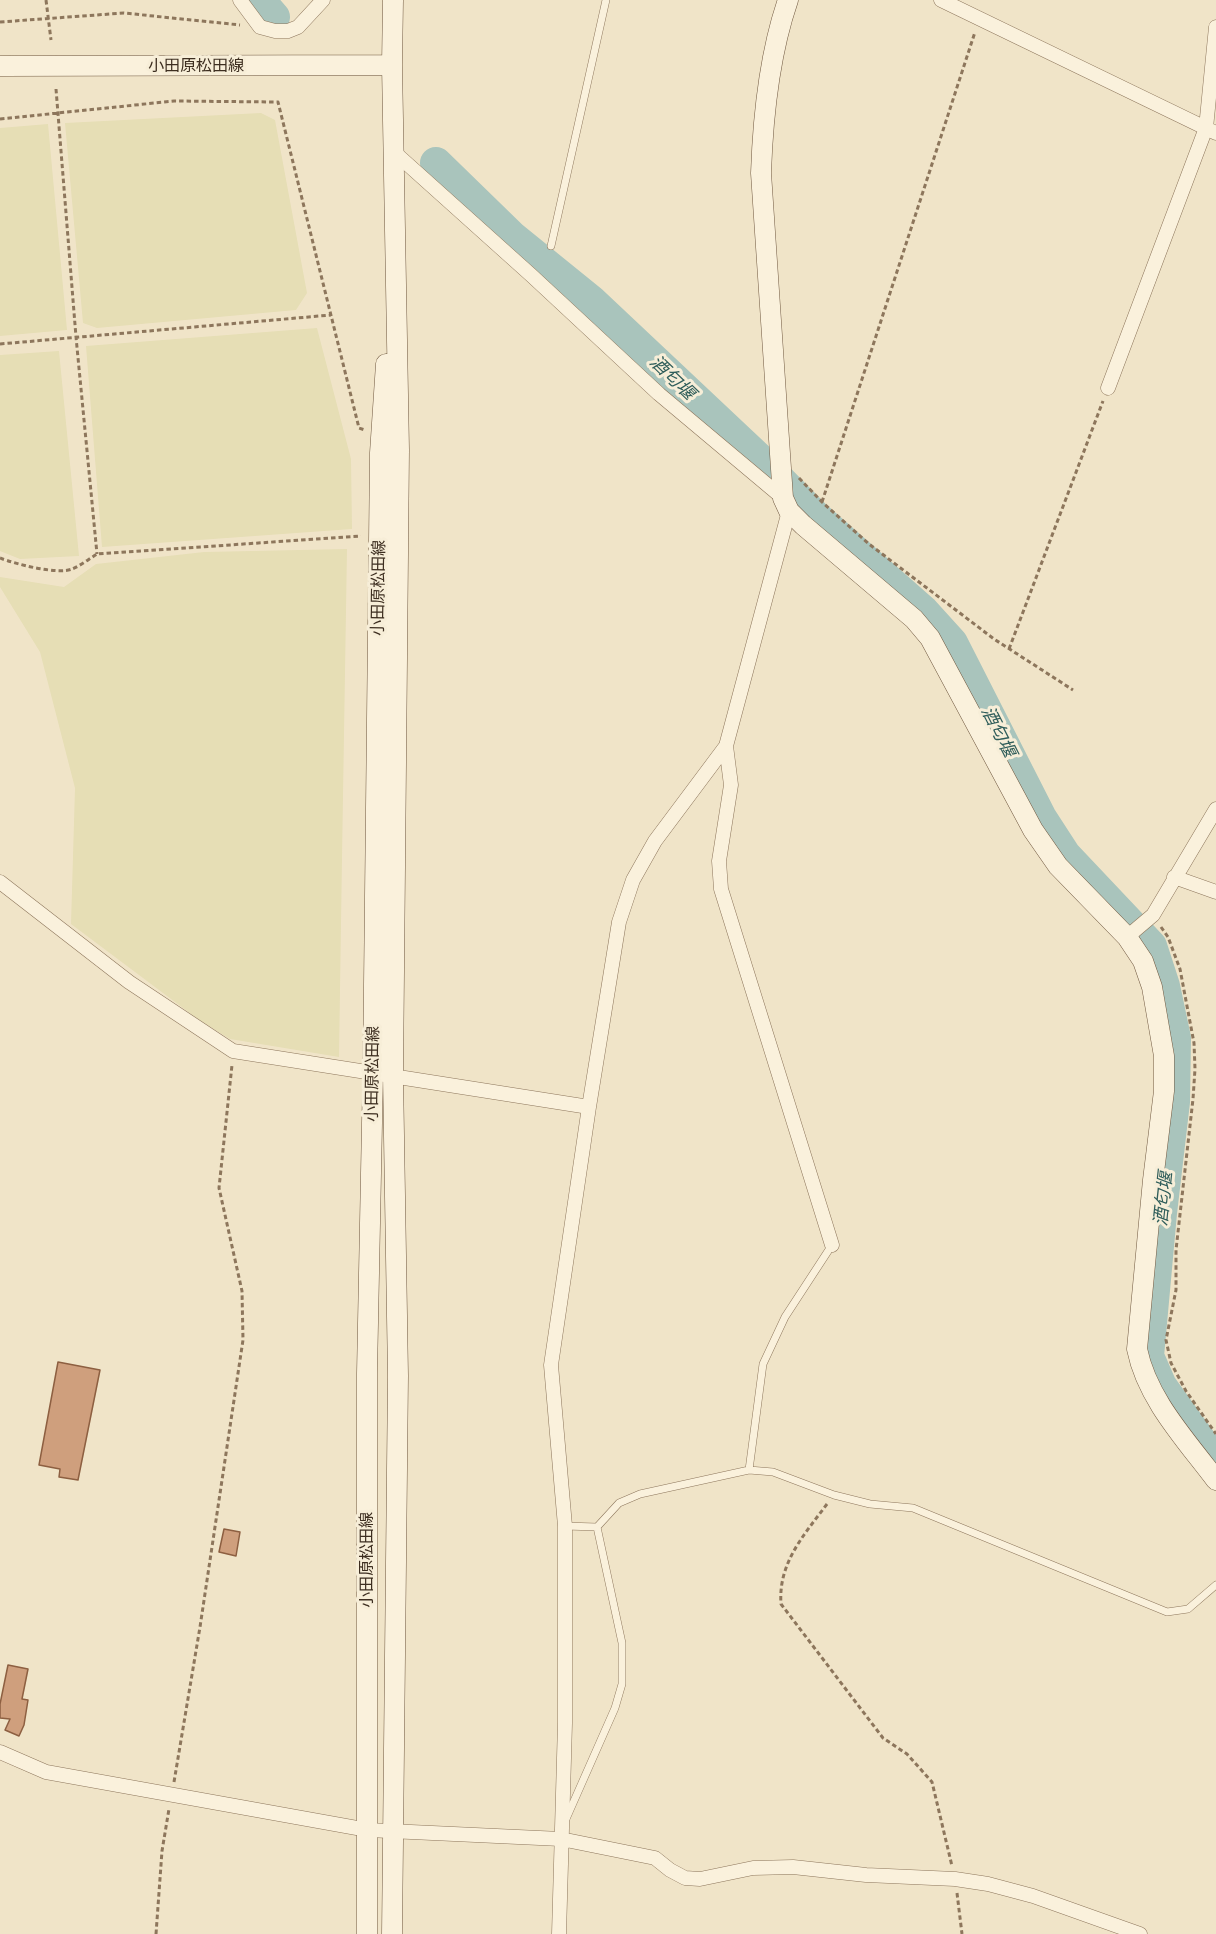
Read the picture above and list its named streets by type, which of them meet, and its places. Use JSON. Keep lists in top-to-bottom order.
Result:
{
  "streets": {
    "main road": ["小田原松田線"]
  },
  "water": ["酒匂堰"]
}
